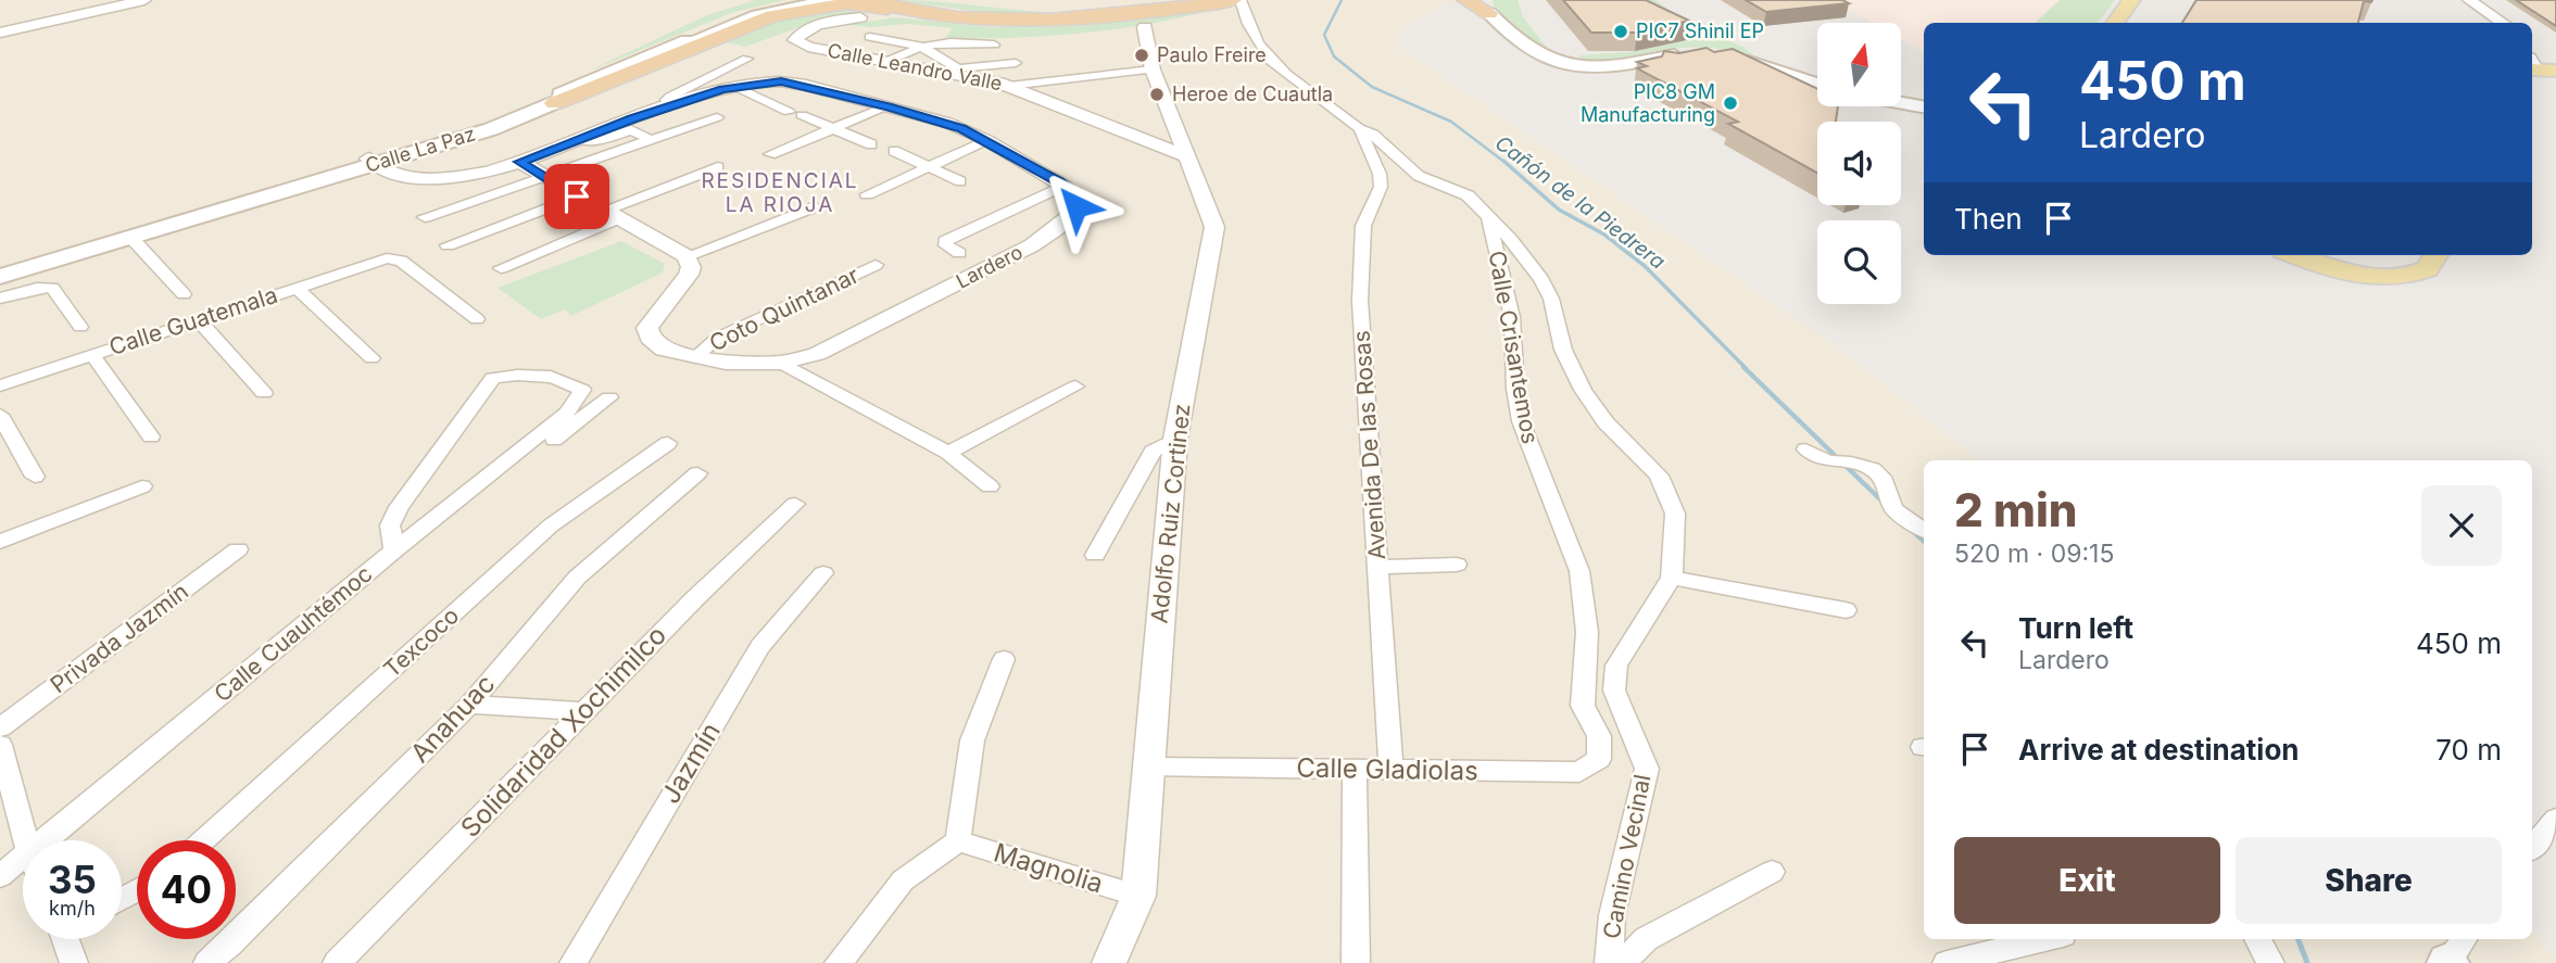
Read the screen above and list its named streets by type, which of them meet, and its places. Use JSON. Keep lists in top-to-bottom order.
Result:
{
  "streets": {
    "main road": ["Calle La Paz"],
    "street": [
      "Calle Leandro Valle",
      "Lardero",
      "Coto Quintanar",
      "Calle Guatemala",
      "Calle Crisantemos",
      "Avenida De las Rosas",
      "Adolfo Ruiz Cortinez",
      "Calle Cuauhtémoc",
      "Privada Jazmín",
      "Texcoco",
      "Anahuac",
      "Solidaridad Xochimilco",
      "Jazmín",
      "Calle Gladiolas",
      "Camino Vecinal",
      "Magnolia"
    ]
  },
  "crossings": [
    ["Calle Leandro Valle", "Adolfo Ruiz Cortinez"],
    ["Lardero", "Coto Quintanar"],
    ["Calle Crisantemos", "Calle Gladiolas"],
    ["Calle Crisantemos", "Camino Vecinal"],
    ["Avenida De las Rosas", "Calle Gladiolas"],
    ["Avenida De las Rosas", "Camino Vecinal"],
    ["Adolfo Ruiz Cortinez", "Calle Gladiolas"],
    ["Adolfo Ruiz Cortinez", "Magnolia"]
  ],
  "districts": ["RESIDENCIAL LA RIOJA"],
  "water": ["Cañón de la Piedrera"],
  "places": [
    "PIC7 Shinil EP",
    "Paulo Freire",
    "Heroe de Cuautla",
    "PIC8 GM Manufacturing"
  ],
  "north": "top",
  "page": {
    "turn": ["450 m", "Lardero"],
    "then": "Then",
    "heading": ["2 min", "520 m · 09:15"],
    "list": [
      {
        "name": "Turn left",
        "note": "Lardero",
        "value": "450 m"
      },
      {
        "name": "Arrive at destination",
        "value": "70 m"
      }
    ],
    "buttons": ["Exit", "Share"],
    "speed": "35 km/h",
    "limit": "40"
  }
}
